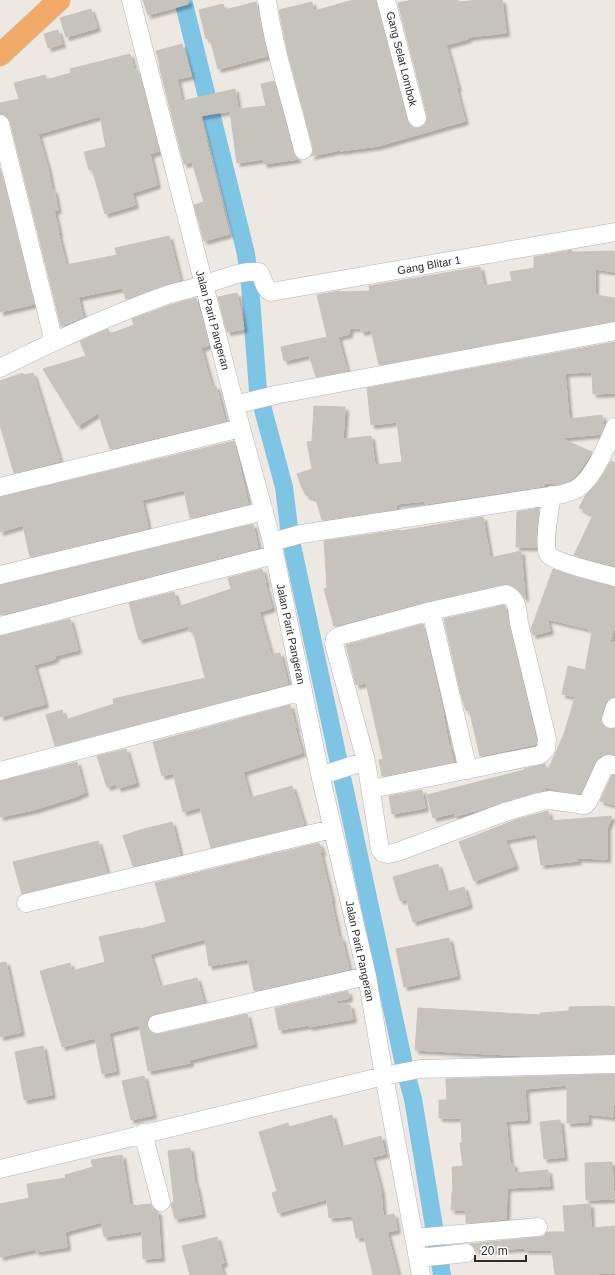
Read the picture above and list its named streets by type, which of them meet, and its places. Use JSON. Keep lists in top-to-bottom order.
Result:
{
  "streets": {
    "street": ["Gang Selat Lombok", "Gang Blitar 1", "Jalan Parit Pangeran"]
  },
  "crossings": [
    ["Gang Blitar 1", "Jalan Parit Pangeran"]
  ],
  "scale_bar": "20 m"
}
